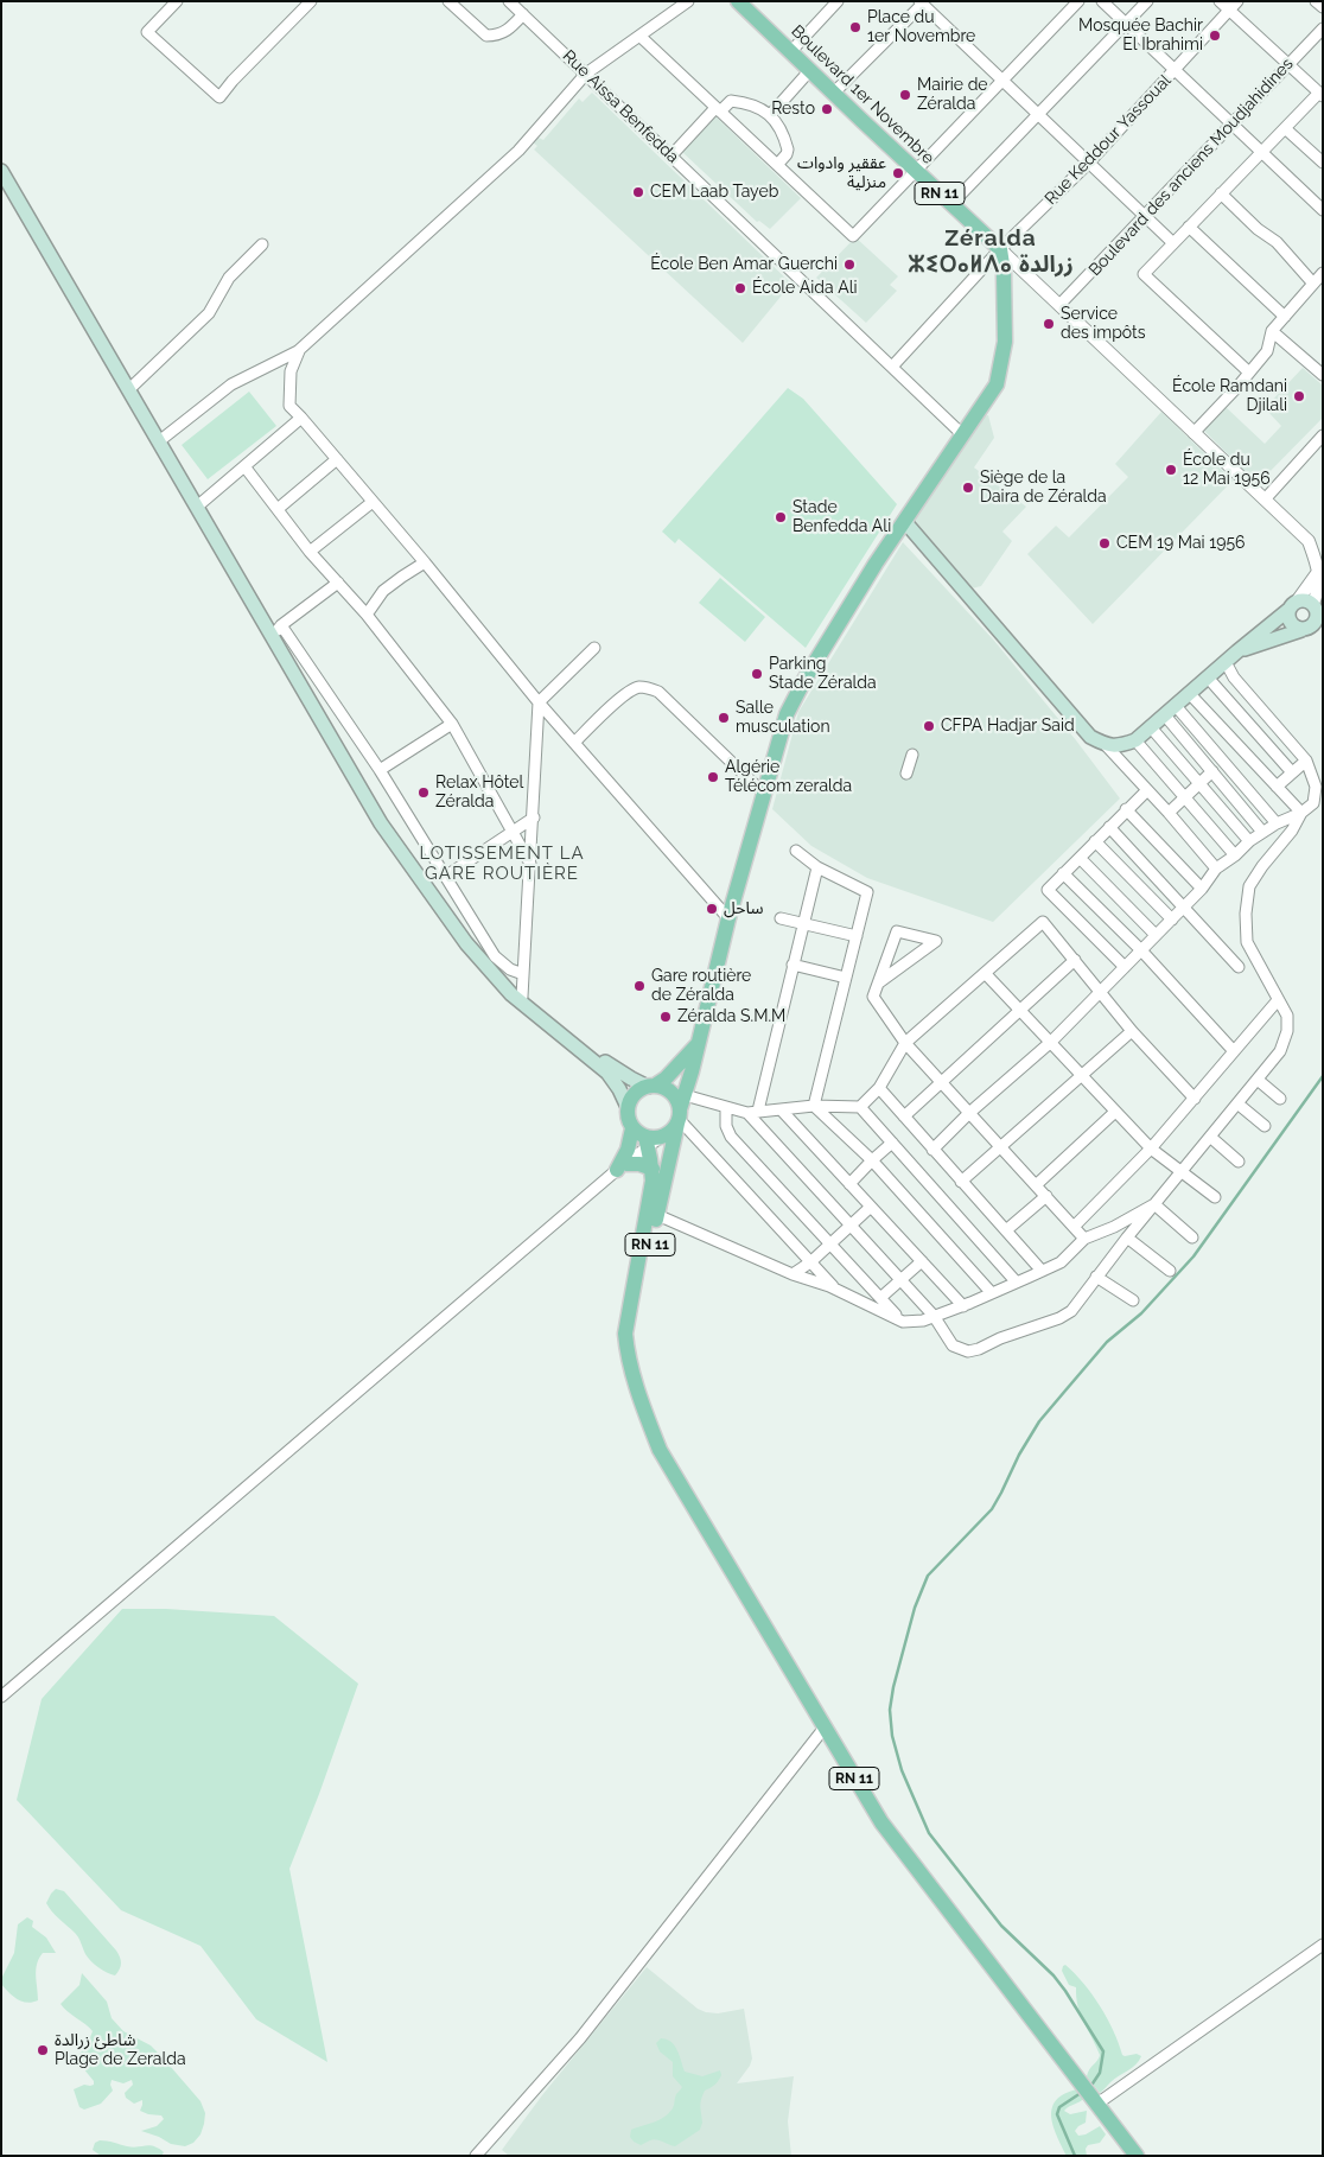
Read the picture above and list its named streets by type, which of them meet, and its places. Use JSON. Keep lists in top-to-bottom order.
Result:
{
  "streets": {
    "main road": ["Boulevard 1er Novembre", "RN 11"],
    "street": ["Rue Aissa Benfedda", "Rue Keddour Yassoual", "Boulevard des anciens Moudjahidines"]
  },
  "crossings": [
    ["Boulevard 1er Novembre", "Rue Keddour Yassoual"],
    ["Boulevard 1er Novembre", "RN 11"],
    ["Rue Aissa Benfedda", "Rue Keddour Yassoual"],
    ["Rue Aissa Benfedda", "RN 11"],
    ["Rue Keddour Yassoual", "RN 11"]
  ],
  "districts": ["Zéralda ⵣⵉⵔⴰⵍⴷⴰ زرالدة", "LOTISSEMENT LA GARE ROUTIÈRE"],
  "places": [
    "Place du 1er Novembre",
    "Mosquée Bachir El Ibrahimi",
    "Mairie de Zéralda",
    "Resto",
    "عققير وادوات منزلية",
    "CEM Laab Tayeb",
    "École Ben Amar Guerchi",
    "École Aida Ali",
    "Service des impôts",
    "École Ramdani Djilali",
    "École du 12 Mai 1956",
    "Siège de la Daira de Zéralda",
    "Stade Benfedda Ali",
    "CEM 19 Mai 1956",
    "Parking Stade Zéralda",
    "Salle musculation",
    "CFPA Hadjar Said",
    "Algérie Télécom zeralda",
    "Relax Hôtel Zéralda",
    "ساحل",
    "Gare routière de Zéralda",
    "Zéralda S.M.M",
    "شاطئ زرالدة Plage de Zeralda"
  ]
}
